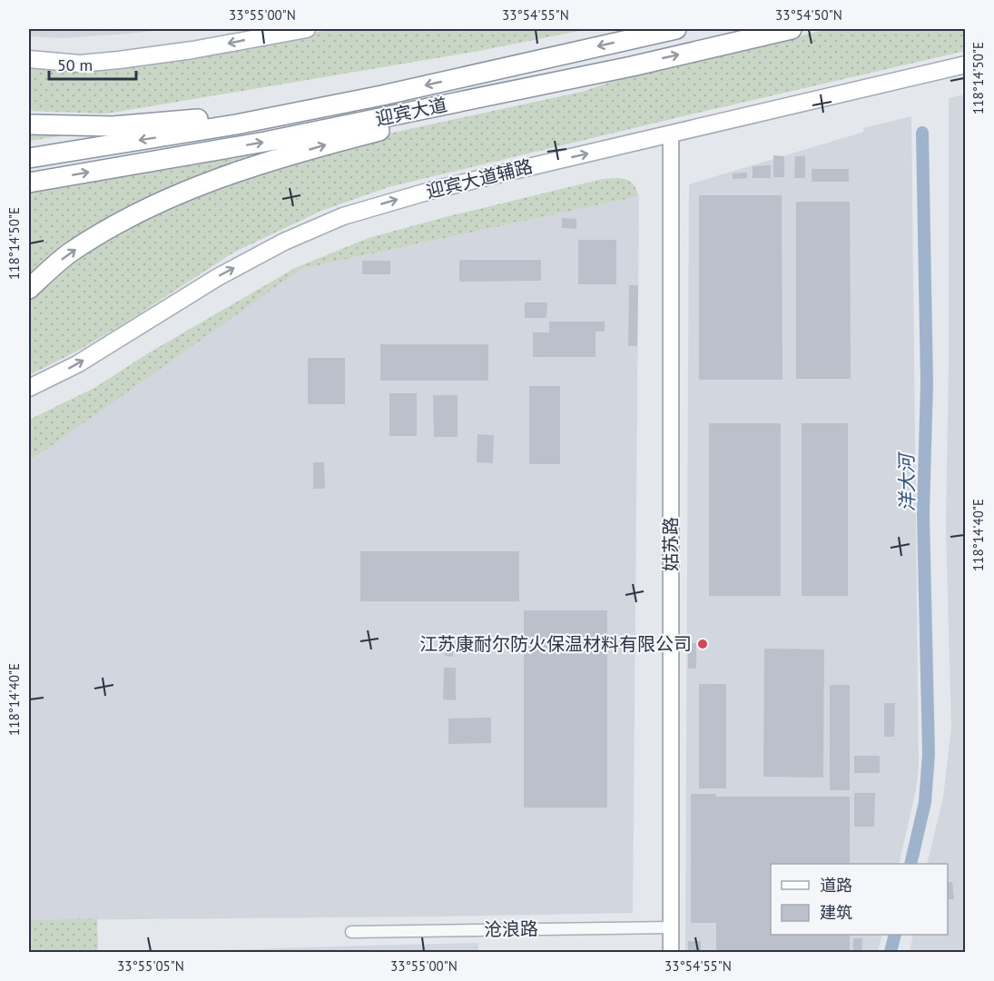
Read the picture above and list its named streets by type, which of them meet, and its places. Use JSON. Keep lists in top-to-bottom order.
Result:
{
  "streets": {
    "highway": ["迎宾大道"],
    "main road": ["迎宾大道辅路"],
    "street": ["姑苏路", "沧浪路"]
  },
  "crossings": [
    ["迎宾大道辅路", "姑苏路"],
    ["姑苏路", "沧浪路"]
  ],
  "one_way": ["迎宾大道辅路"],
  "water": ["洋大河"],
  "places": ["江苏康耐尔防火保温材料有限公司"],
  "legend": ["道路", "建筑"],
  "scale_bar": "50 m",
  "coordinates": [
    "33°55'00\"N",
    "33°54'55\"N",
    "33°54'50\"N",
    "118°14'50\"E",
    "118°14'40\"E",
    "33°55'05\"N"
  ]
}
